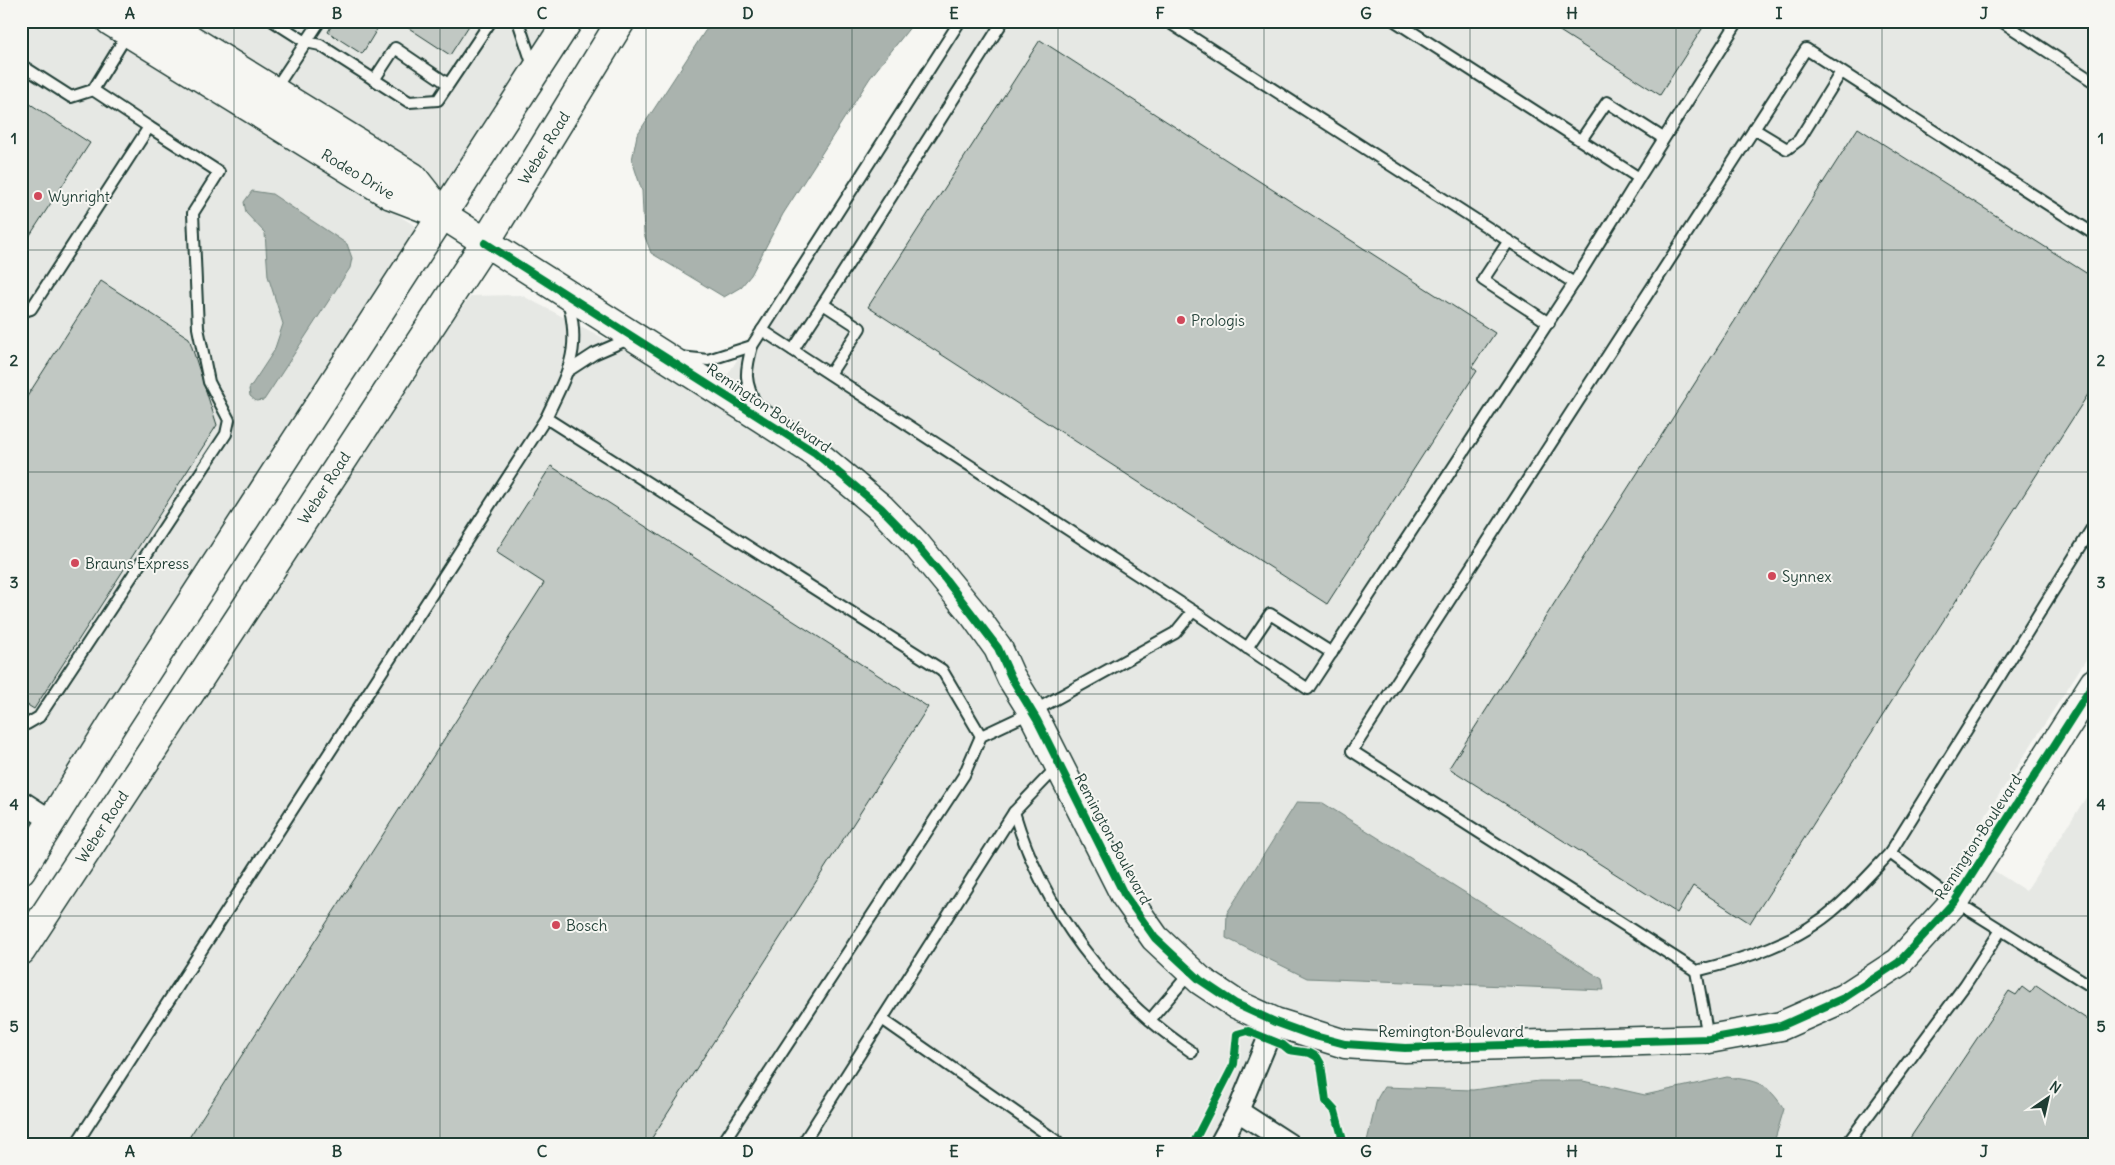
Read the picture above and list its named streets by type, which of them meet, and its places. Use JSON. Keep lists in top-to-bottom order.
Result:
{
  "streets": {
    "main road": ["Weber Road", "Rodeo Drive", "Remington Boulevard"]
  },
  "crossings": [
    ["Weber Road", "Remington Boulevard"],
    ["Rodeo Drive", "Remington Boulevard"]
  ],
  "places": [
    "Wynright",
    "Prologis",
    "Brauns Express",
    "Synnex",
    "Bosch"
  ],
  "north": "top right",
  "grid": {
    "columns": [
      "A",
      "B",
      "C",
      "D",
      "E",
      "F",
      "G",
      "H",
      "I",
      "J"
    ],
    "rows": [
      "1",
      "2",
      "3",
      "4",
      "5"
    ]
  }
}
